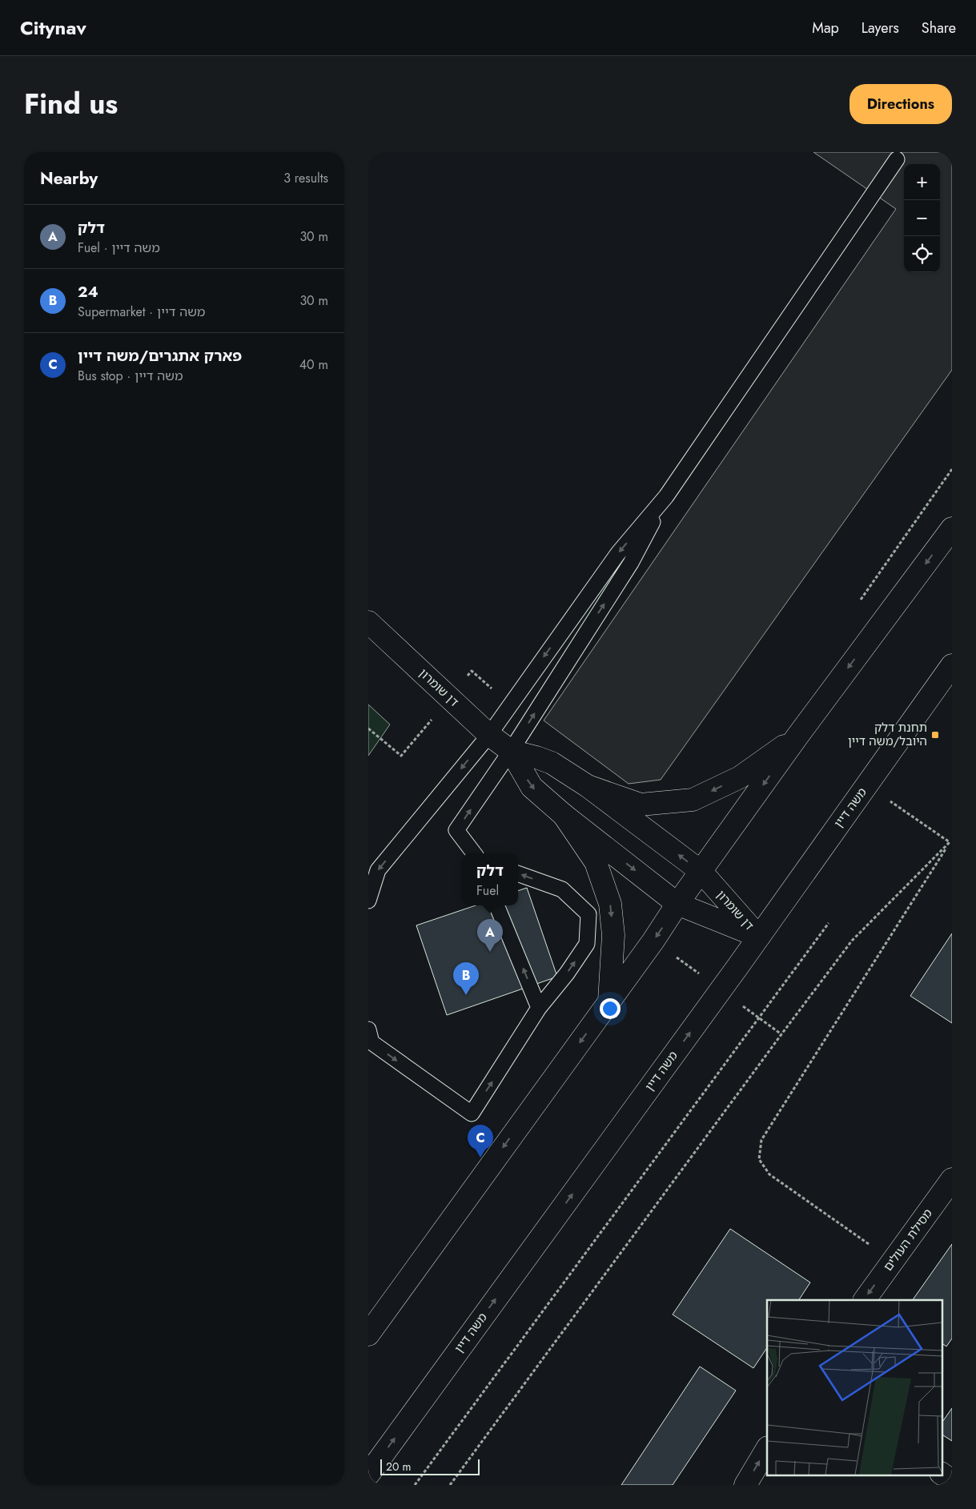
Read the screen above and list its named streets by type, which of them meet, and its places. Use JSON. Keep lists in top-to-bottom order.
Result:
{
  "streets": {
    "main road": ["דן שומרון", "משה דיין", "מסילת העולים"]
  },
  "crossings": [
    ["דן שומרון", "משה דיין"]
  ],
  "places": {
    "transit": ["תחנת דלק היובל/משה דיין"]
  },
  "scale_bar": "20 m",
  "page": {
    "header": "Citynav",
    "nav": ["Map", "Layers", "Share"],
    "title": "Find us",
    "buttons": "Directions",
    "heading": ["Nearby", "3 results"],
    "map_buttons": ["+", "−"],
    "list": [
      {
        "mark": "A",
        "name": "דלק",
        "note": "Fuel · משה דיין",
        "value": "30 m"
      },
      {
        "mark": "B",
        "name": "24",
        "note": "Supermarket · משה דיין",
        "value": "30 m"
      },
      {
        "mark": "C",
        "name": "פארק אתגרים/משה דיין",
        "note": "Bus stop · משה דיין",
        "value": "40 m"
      }
    ],
    "popup": ["דלק", "Fuel"],
    "pins": ["A", "B", "C"],
    "scale": "20 m"
  }
}
